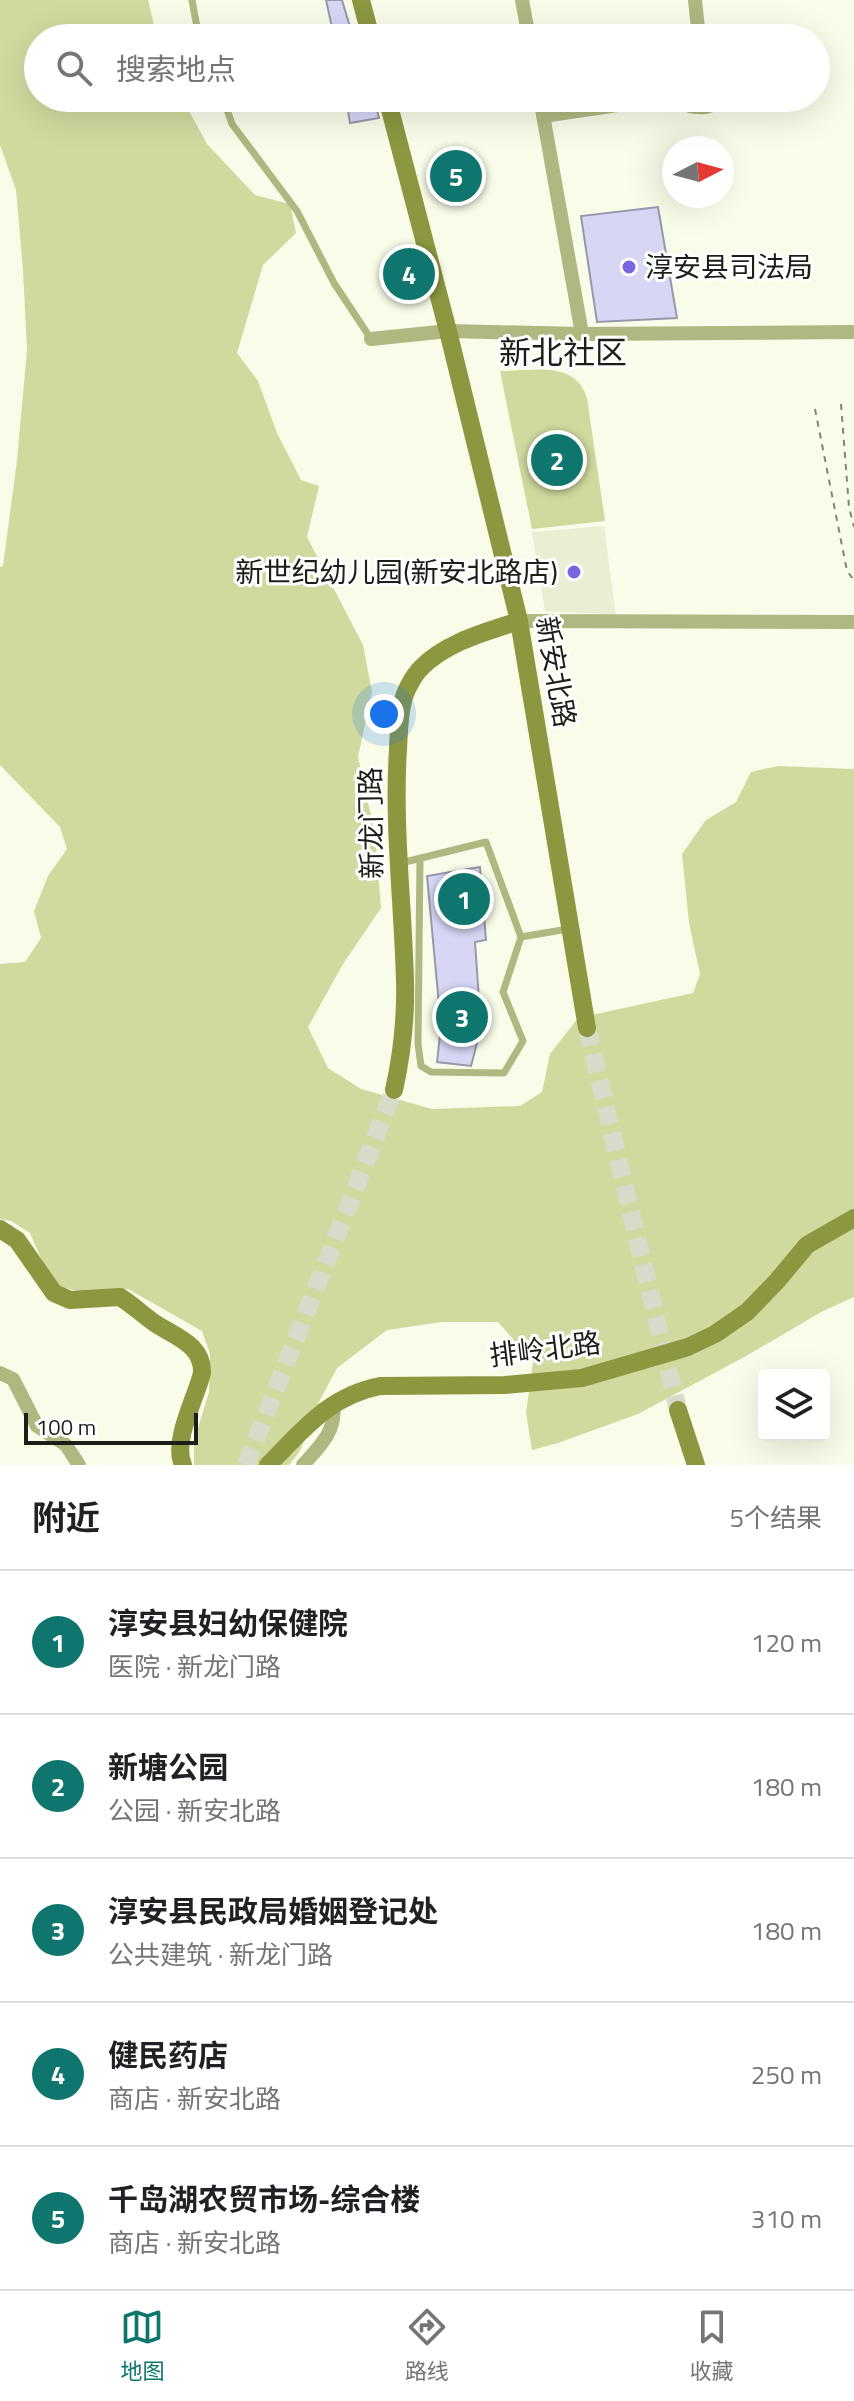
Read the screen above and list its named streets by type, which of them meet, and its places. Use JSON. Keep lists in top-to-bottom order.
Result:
{
  "streets": {
    "main road": ["新安北路", "新龙门路", "排岭北路"]
  },
  "crossings": [
    ["新安北路", "新龙门路"]
  ],
  "districts": ["新北社区"],
  "places": ["淳安县司法局", "新世纪幼儿园(新安北路店)"],
  "scale_bar": "100 m",
  "north": "right",
  "page": {
    "search": "搜索地点",
    "pins": [
      "5",
      "4",
      "2",
      "1",
      "3"
    ],
    "scale": "100 m",
    "heading": ["附近", "5个结果"],
    "list": [
      {
        "mark": "1",
        "name": "淳安县妇幼保健院",
        "note": "医院 · 新龙门路",
        "value": "120 m"
      },
      {
        "mark": "2",
        "name": "新塘公园",
        "note": "公园 · 新安北路",
        "value": "180 m"
      },
      {
        "mark": "3",
        "name": "淳安县民政局婚姻登记处",
        "note": "公共建筑 · 新龙门路",
        "value": "180 m"
      },
      {
        "mark": "4",
        "name": "健民药店",
        "note": "商店 · 新安北路",
        "value": "250 m"
      },
      {
        "mark": "5",
        "name": "千岛湖农贸市场-综合楼",
        "note": "商店 · 新安北路",
        "value": "310 m"
      }
    ],
    "nav": ["地图", "路线", "收藏"]
  }
}
